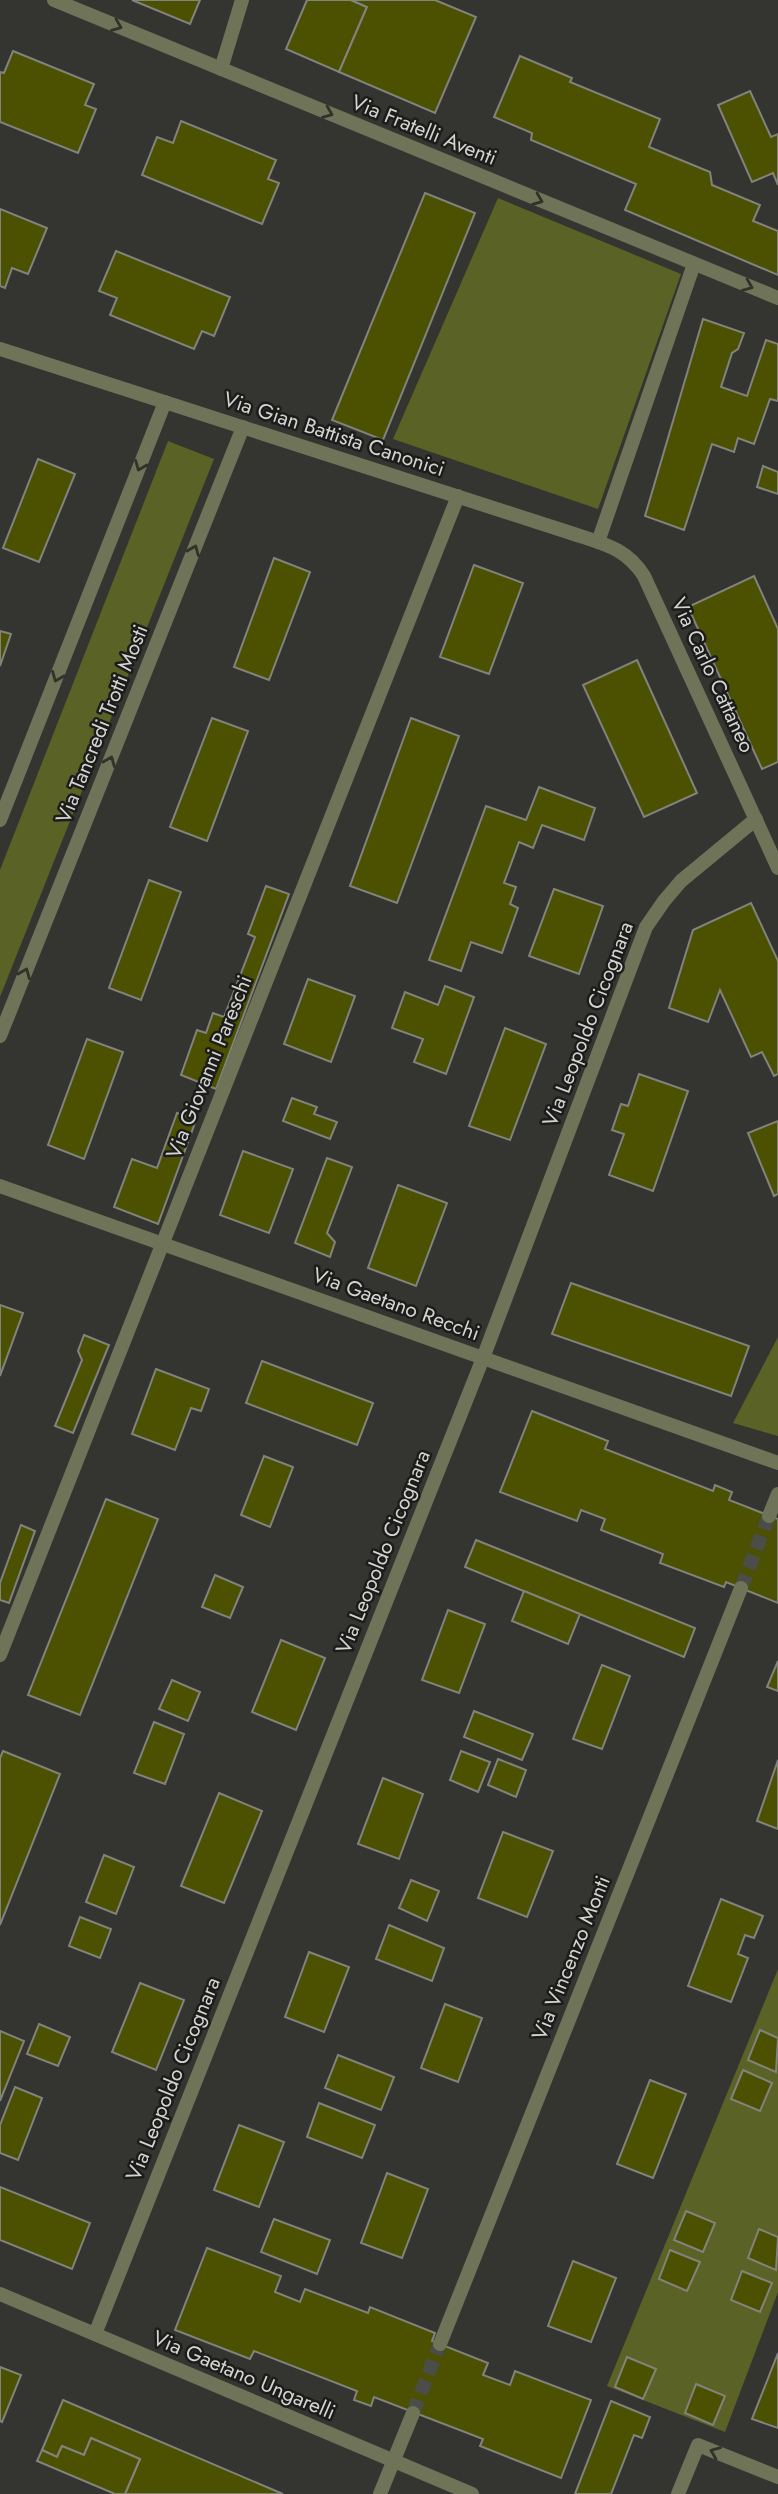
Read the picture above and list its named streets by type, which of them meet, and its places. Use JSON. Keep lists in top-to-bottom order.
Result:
{
  "streets": {
    "street": [
      "Via Fratelli Aventi",
      "Via Gian Battista Canonici",
      "Via Carlo Cattaneo",
      "Via Tancredi Trotti Mosti",
      "Via Leopoldo Cicognara",
      "Via Giovanni Pareschi",
      "Via Gaetano Recchi",
      "Via Vincenzo Monti",
      "Via Gaetano Ungarelli"
    ]
  },
  "crossings": [
    ["Via Gian Battista Canonici", "Via Carlo Cattaneo"],
    ["Via Gian Battista Canonici", "Via Tancredi Trotti Mosti"],
    ["Via Gian Battista Canonici", "Via Giovanni Pareschi"],
    ["Via Carlo Cattaneo", "Via Leopoldo Cicognara"],
    ["Via Leopoldo Cicognara", "Via Gaetano Recchi"],
    ["Via Leopoldo Cicognara", "Via Gaetano Ungarelli"],
    ["Via Giovanni Pareschi", "Via Gaetano Recchi"]
  ],
  "one_way": ["Via Fratelli Aventi"]
}
